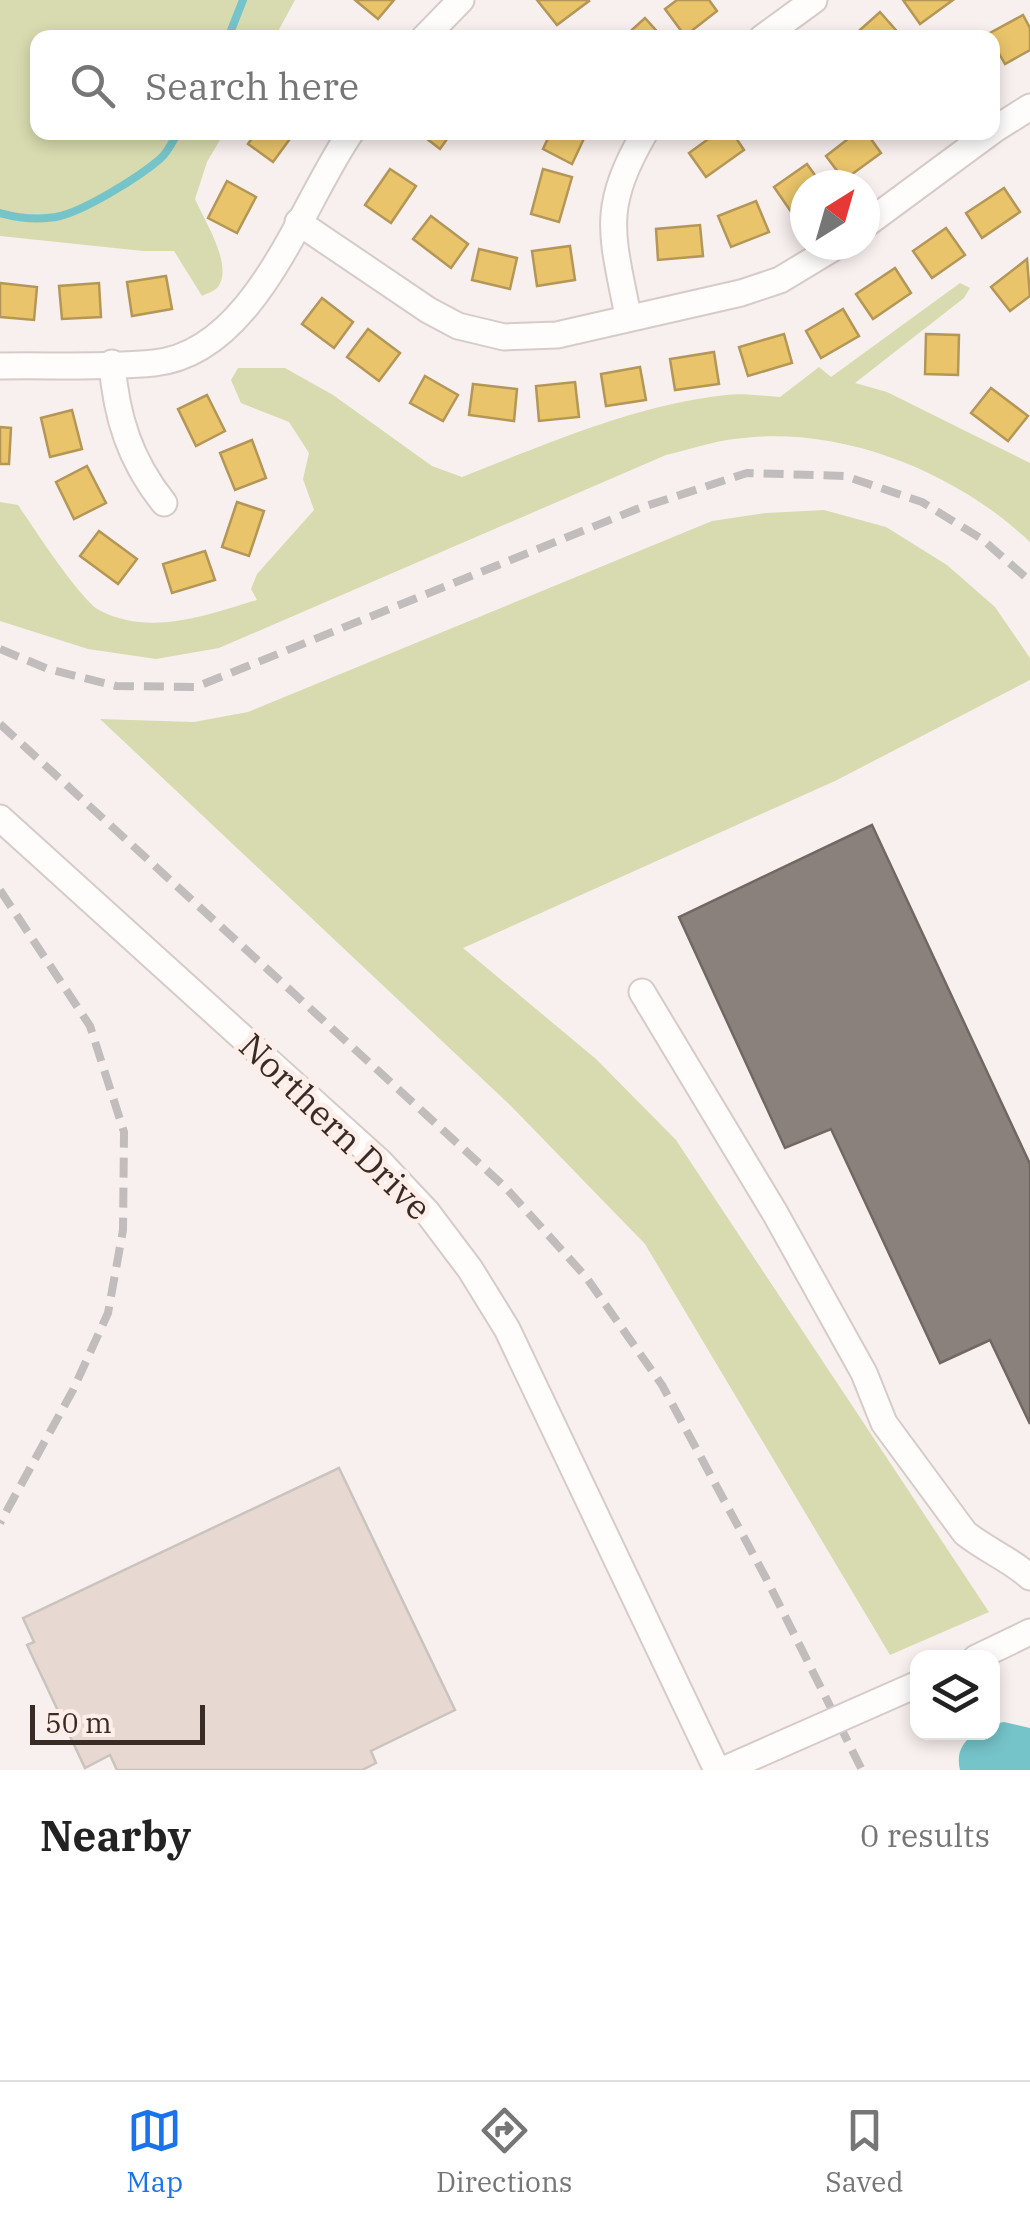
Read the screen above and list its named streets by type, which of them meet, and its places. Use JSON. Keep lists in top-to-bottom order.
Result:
{
  "streets": {
    "street": ["Northern Drive"]
  },
  "scale_bar": "50 m",
  "north": "top right",
  "page": {
    "search": "Search here",
    "scale": "50 m",
    "heading": ["Nearby", "0 results"],
    "nav": ["Map", "Directions", "Saved"]
  }
}
